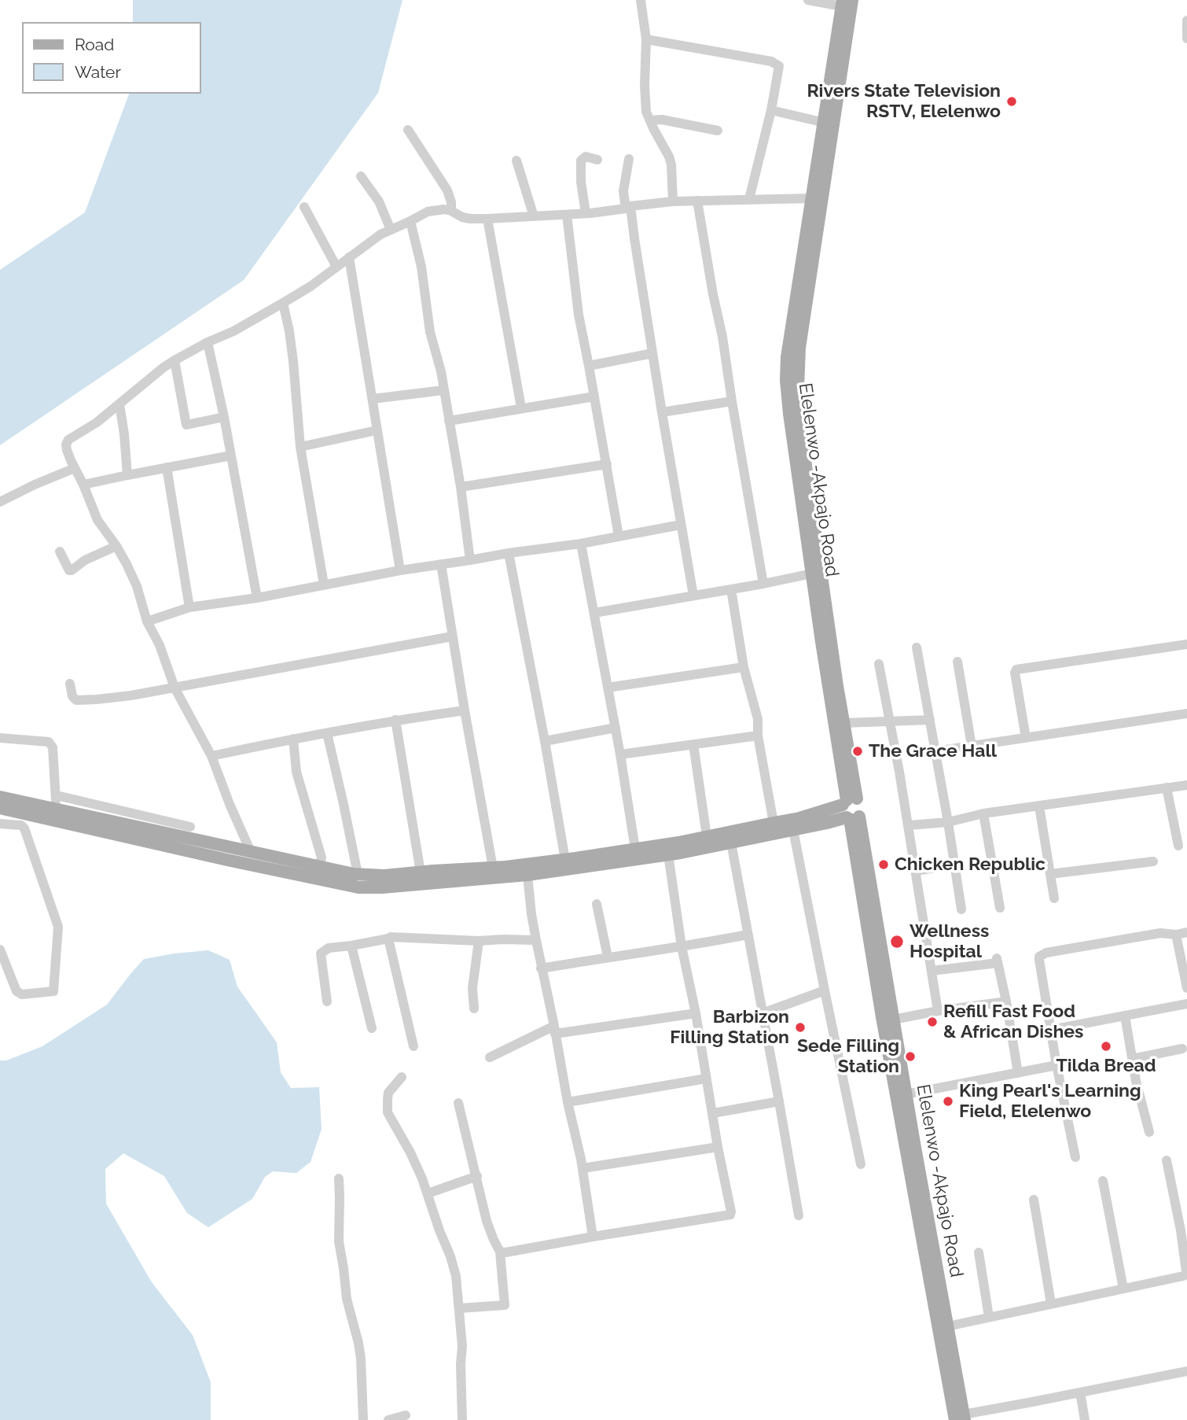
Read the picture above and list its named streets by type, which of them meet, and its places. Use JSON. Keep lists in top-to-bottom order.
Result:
{
  "streets": {
    "main road": ["Elelenwo -Akpajo Road"]
  },
  "places": [
    "Rivers State Television RSTV, Elelenwo",
    "The Grace Hall",
    "Chicken Republic",
    "Wellness Hospital",
    "Refill Fast Food & African Dishes",
    "Barbizon Filling Station",
    "Tilda Bread",
    "Sede Filling Station",
    "King Pearl's Learning Field, Elelenwo"
  ],
  "legend": ["Road", "Water"]
}
